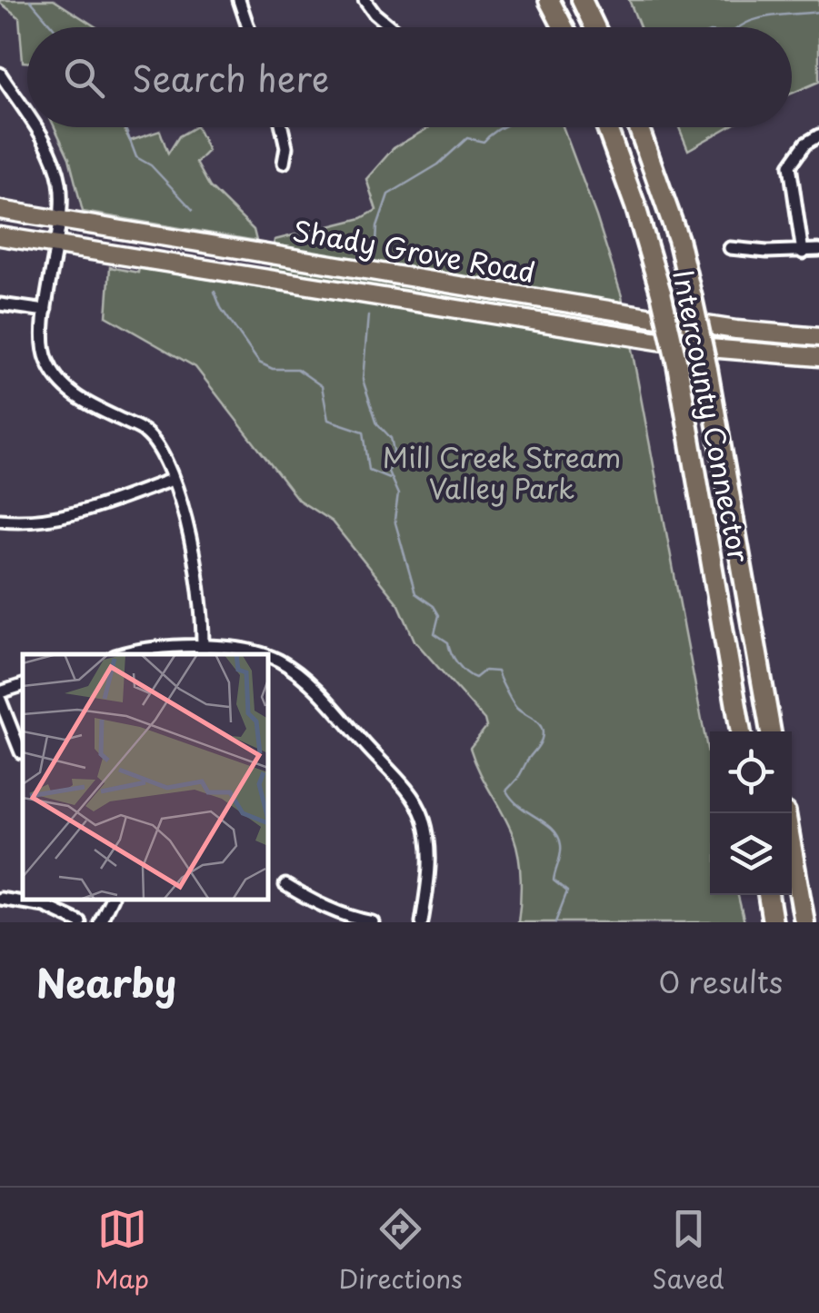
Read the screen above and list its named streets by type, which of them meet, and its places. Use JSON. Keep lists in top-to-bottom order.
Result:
{
  "streets": {
    "highway": ["Intercounty Connector"],
    "main road": ["Shady Grove Road"]
  },
  "parks": ["Mill Creek Stream Valley Park"],
  "page": {
    "search": "Search here",
    "heading": ["Nearby", "0 results"],
    "nav": ["Map", "Directions", "Saved"]
  }
}
